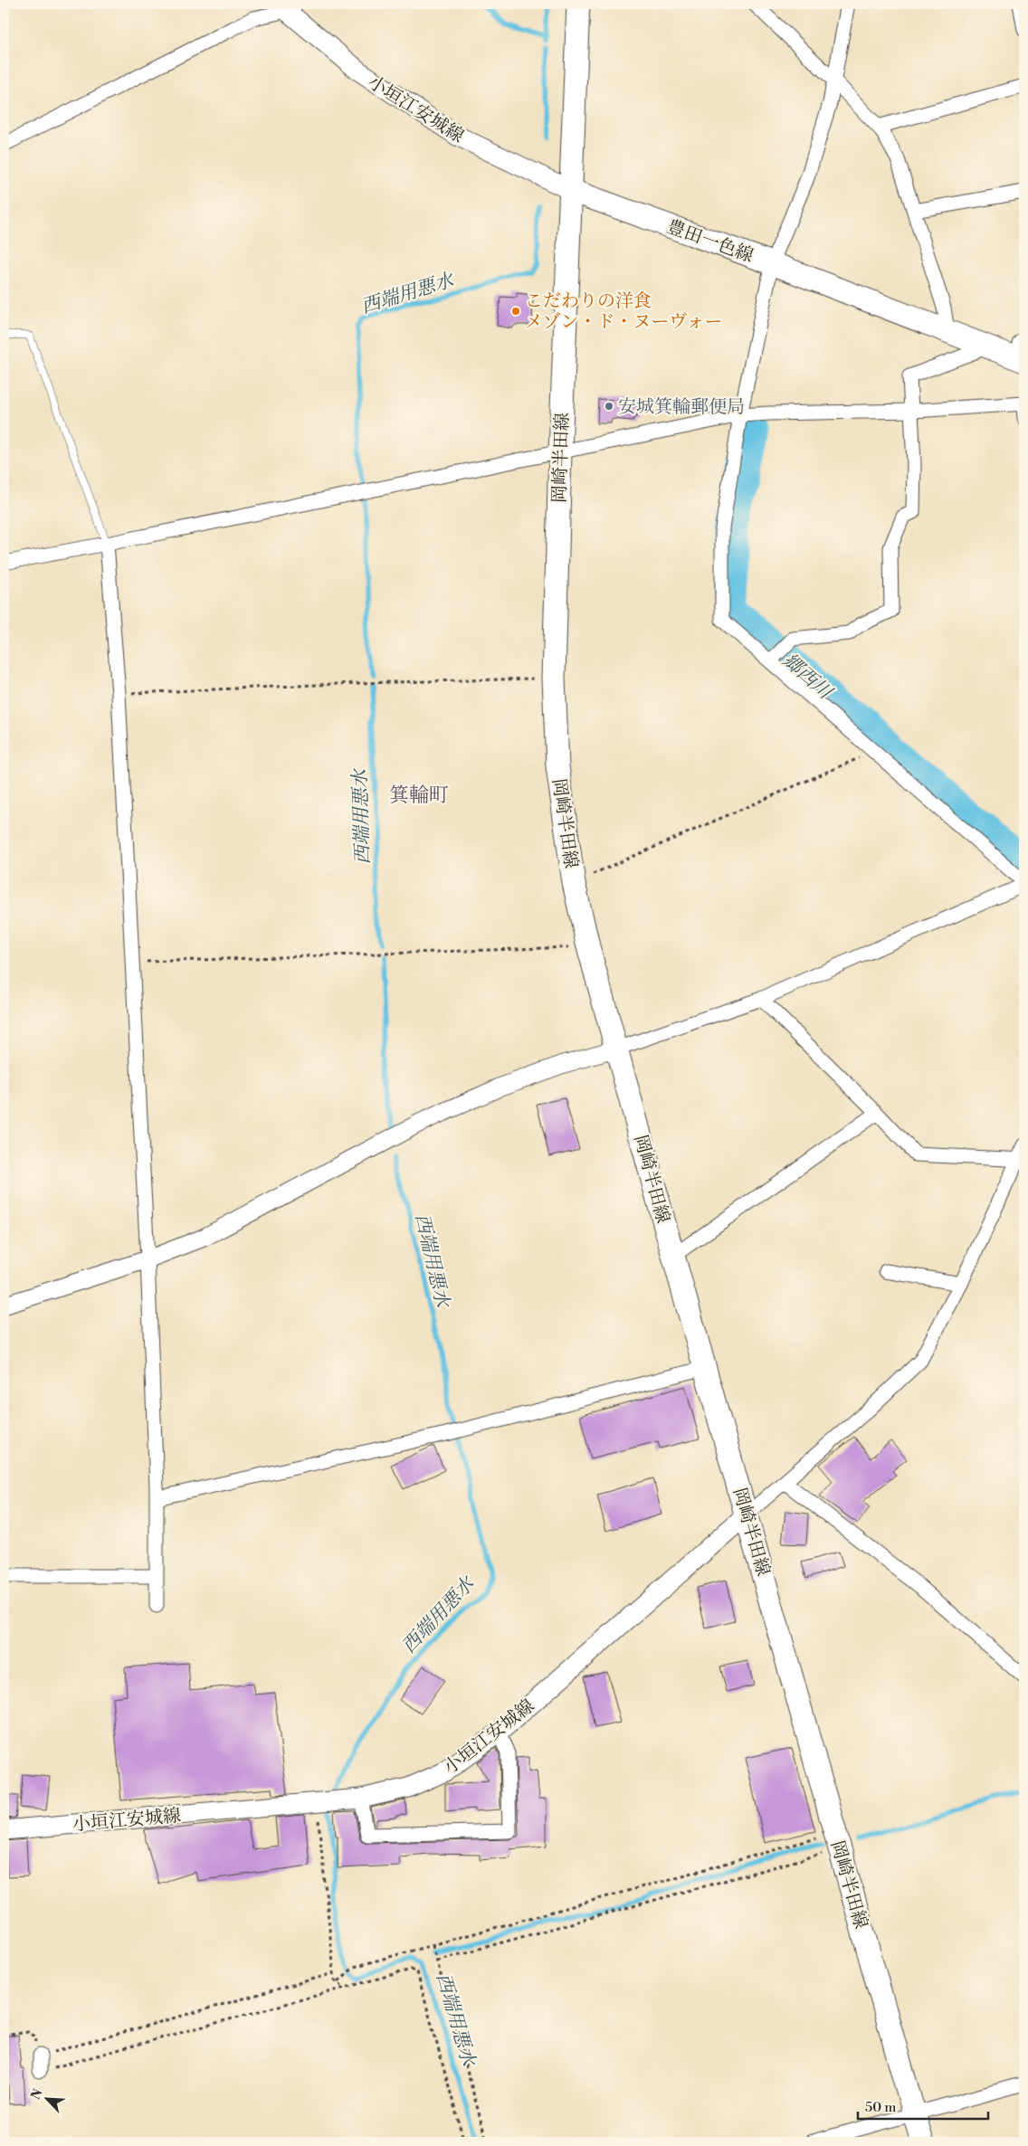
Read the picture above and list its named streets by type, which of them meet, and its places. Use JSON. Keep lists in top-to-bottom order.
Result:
{
  "streets": {
    "main road": ["小垣江安城線", "豊田一色線", "岡崎半田線"]
  },
  "crossings": [
    ["小垣江安城線", "豊田一色線"],
    ["小垣江安城線", "岡崎半田線"],
    ["豊田一色線", "岡崎半田線"]
  ],
  "districts": ["箕輪町"],
  "water": ["西端用悪水", "郷西川"],
  "places": ["こだわりの洋食 メゾン・ド・ヌーヴォー", "安城箕輪郵便局"],
  "scale_bar": "50 m",
  "north": "top left"
}
